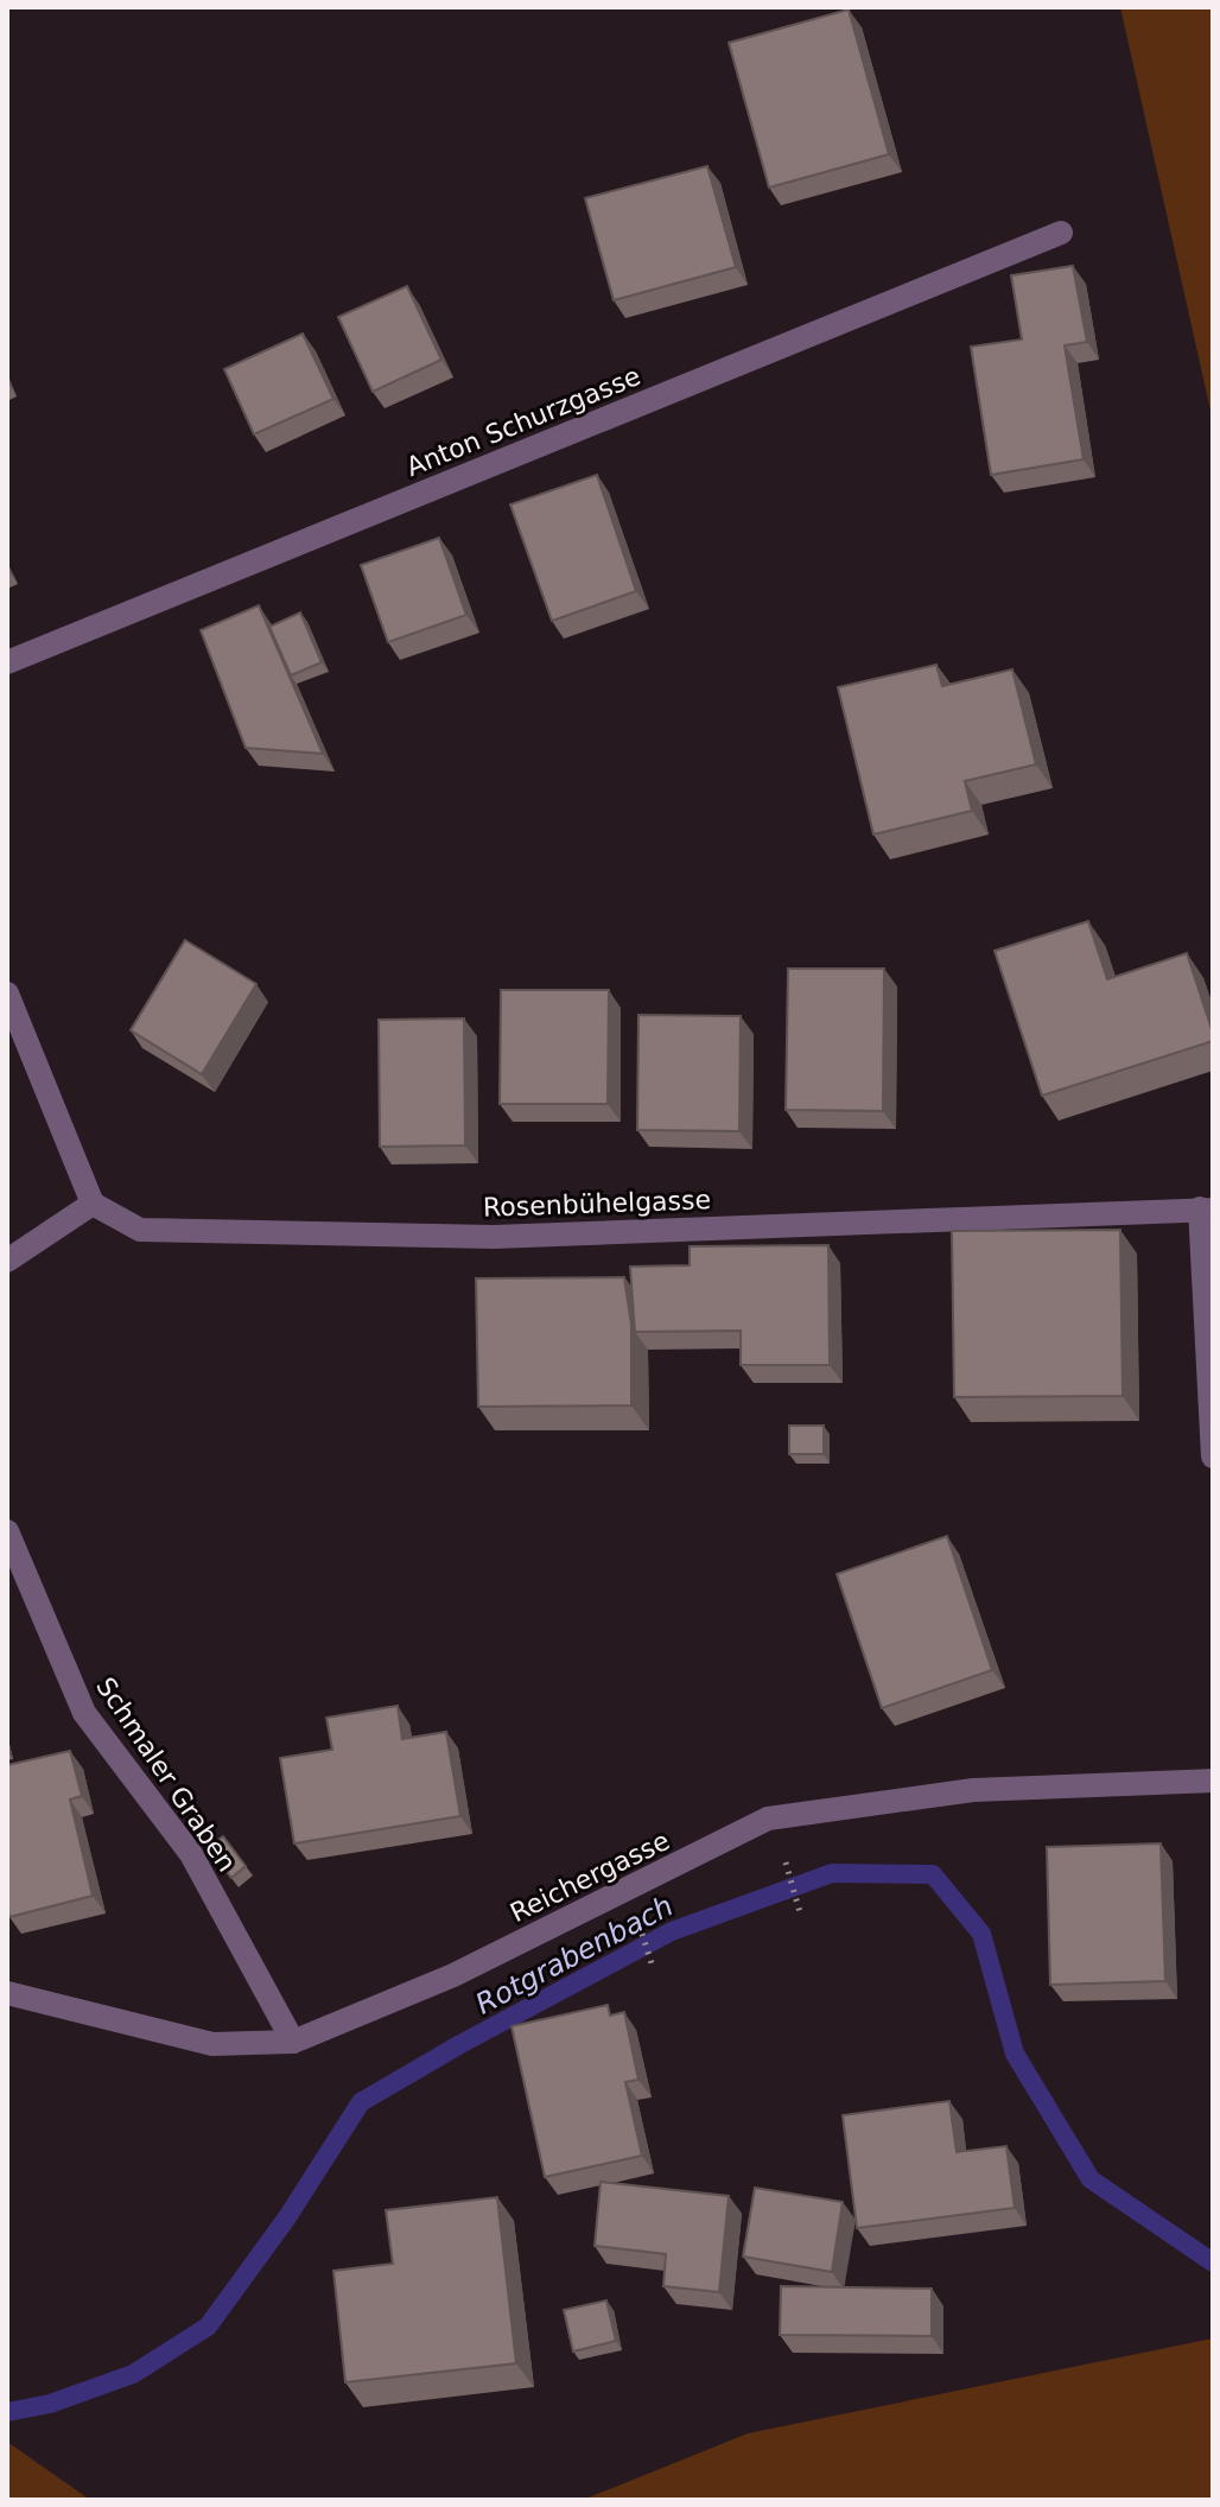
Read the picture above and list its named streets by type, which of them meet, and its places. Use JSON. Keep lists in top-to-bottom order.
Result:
{
  "streets": {
    "street": [
      "Anton Schurzgasse",
      "Rosenbühelgasse",
      "Schmaler Graben",
      "Reichergasse"
    ]
  },
  "crossings": [
    ["Schmaler Graben", "Reichergasse"]
  ],
  "water": ["Rotgrabenbach"]
}
